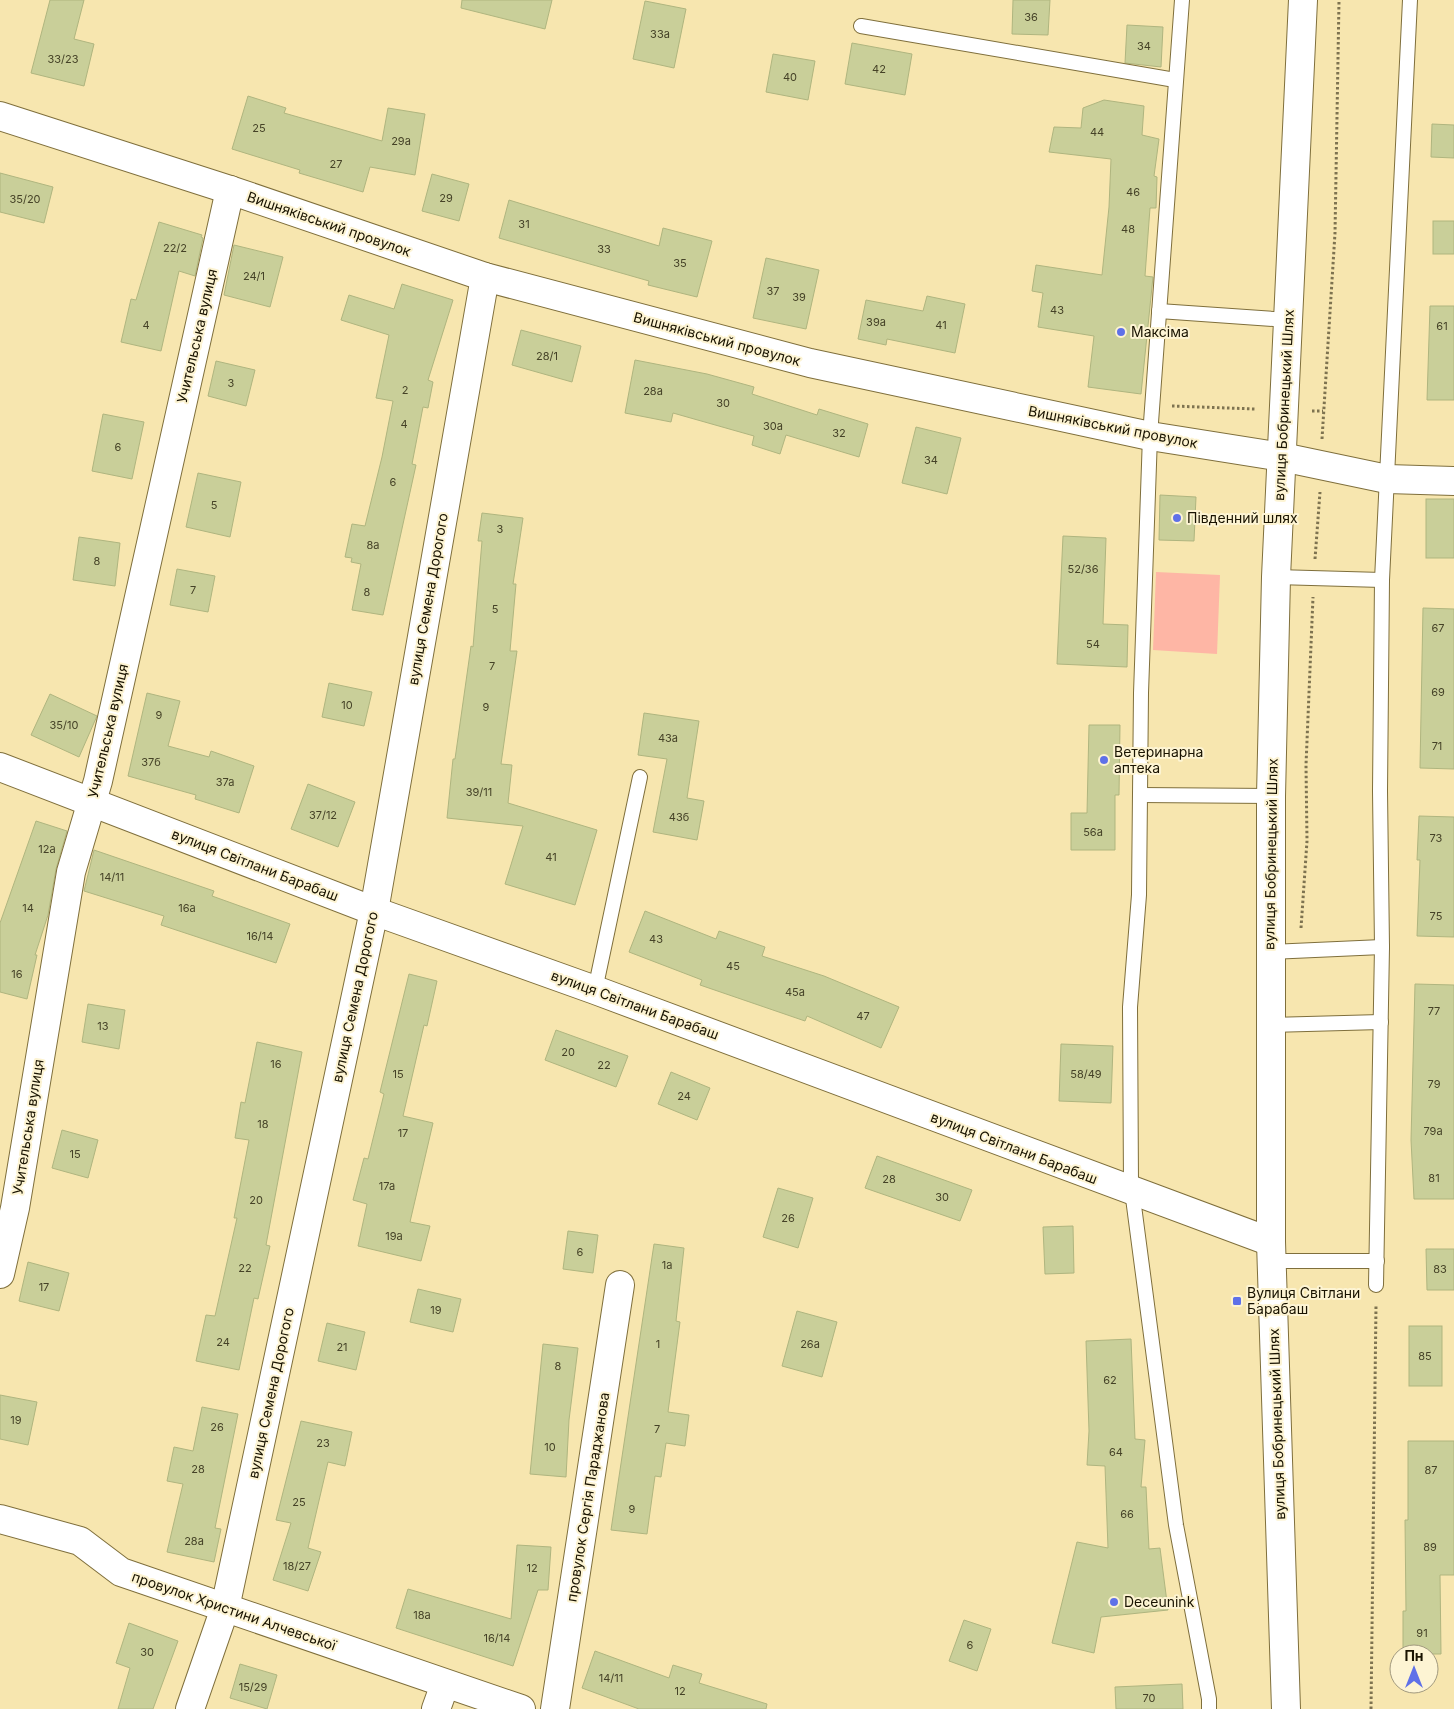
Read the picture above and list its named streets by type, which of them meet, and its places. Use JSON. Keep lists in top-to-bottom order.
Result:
{
  "streets": {
    "street": [
      "Вишняківський провулок",
      "Учительська вулиця",
      "вулиця Бобринецький Шлях",
      "вулиця Семена Дорогого",
      "вулиця Світлани Барабаш",
      "провулок Сергія Параджанова",
      "провулок Христини Алчевської"
    ]
  },
  "crossings": [
    ["Вишняківський провулок", "Учительська вулиця"],
    ["Вишняківський провулок", "вулиця Бобринецький Шлях"],
    ["Вишняківський провулок", "вулиця Семена Дорогого"],
    ["Учительська вулиця", "вулиця Світлани Барабаш"],
    ["вулиця Бобринецький Шлях", "вулиця Світлани Барабаш"],
    ["вулиця Семена Дорогого", "вулиця Світлани Барабаш"],
    ["вулиця Семена Дорогого", "провулок Христини Алчевської"]
  ],
  "places": {
    "other": [
      "Максіма",
      "Південний шлях",
      "Ветеринарна аптека",
      "Deceunink"
    ],
    "transit": ["Вулиця Світлани Барабаш"]
  },
  "house_numbers": [
    "36",
    "33а",
    "34",
    "33/23",
    "42",
    "40",
    "25",
    "44",
    "29а",
    "27",
    "46",
    "29",
    "35/20",
    "31",
    "48",
    "22/2",
    "33",
    "35",
    "24/1",
    "37",
    "39",
    "43",
    "39а",
    "4",
    "41",
    "61",
    "28/1",
    "3",
    "2",
    "28а",
    "30",
    "4",
    "30а",
    "32",
    "6",
    "34",
    "6",
    "5",
    "3",
    "8а",
    "8",
    "52/36",
    "7",
    "8",
    "5",
    "67",
    "54",
    "7",
    "69",
    "10",
    "9",
    "9",
    "35/10",
    "43а",
    "71",
    "37б",
    "37а",
    "39/11",
    "37/12",
    "43б",
    "56а",
    "73",
    "12а",
    "41",
    "14/11",
    "14",
    "16а",
    "75",
    "16/14",
    "43",
    "45",
    "16",
    "45а",
    "77",
    "47",
    "13",
    "20",
    "16",
    "22",
    "15",
    "58/49",
    "79",
    "24",
    "18",
    "79а",
    "17",
    "15",
    "81",
    "28",
    "17а",
    "30",
    "20",
    "26",
    "19а",
    "6",
    "1а",
    "22",
    "83",
    "17",
    "19",
    "24",
    "1",
    "26а",
    "21",
    "85",
    "8",
    "62",
    "19",
    "26",
    "7",
    "23",
    "10",
    "64",
    "28",
    "87",
    "25",
    "9",
    "66",
    "28а",
    "89",
    "18/27",
    "12",
    "18а",
    "91",
    "16/14",
    "6",
    "30",
    "14/11",
    "15/29",
    "12",
    "70"
  ],
  "north": "top"
}
